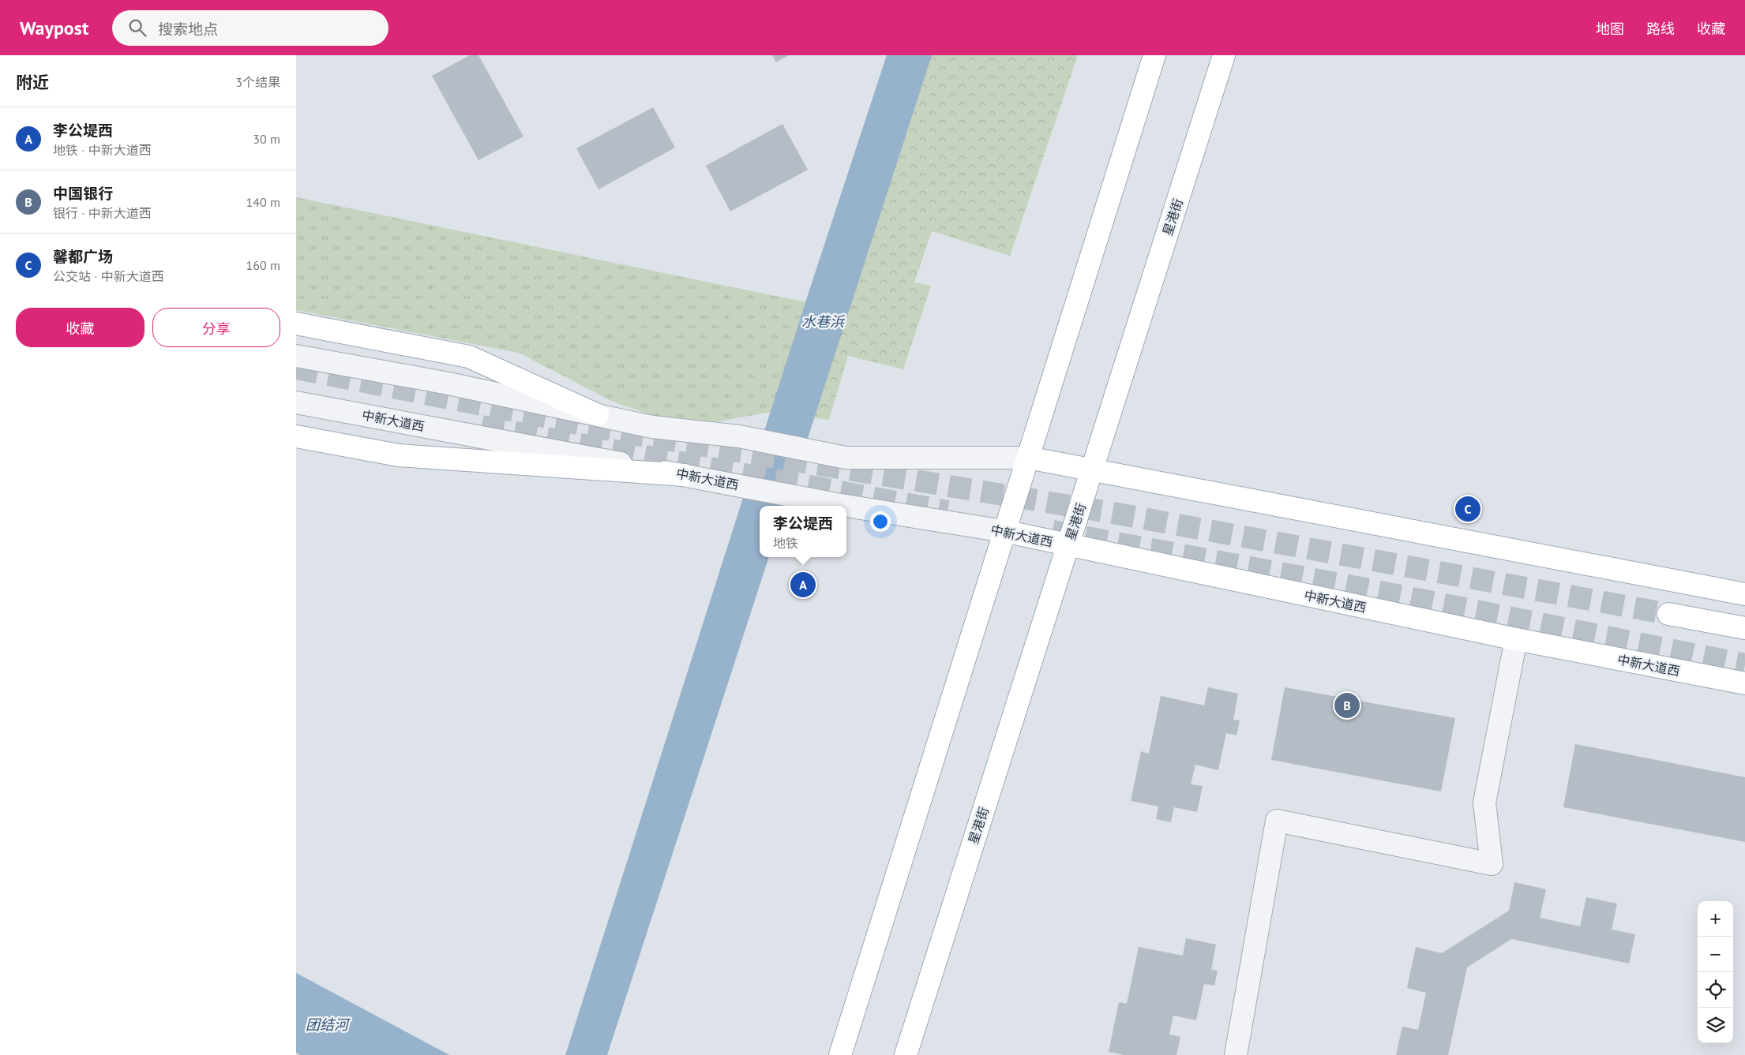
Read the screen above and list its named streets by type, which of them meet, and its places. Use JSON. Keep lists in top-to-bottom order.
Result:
{
  "streets": {
    "main road": ["星港街", "中新大道西"]
  },
  "crossings": [
    ["星港街", "中新大道西"]
  ],
  "water": ["水巷浜", "团结河"],
  "page": {
    "header": "Waypost",
    "search": "搜索地点",
    "nav": ["地图", "路线", "收藏"],
    "heading": ["附近", "3个结果"],
    "list": [
      {
        "mark": "A",
        "name": "李公堤西",
        "note": "地铁 · 中新大道西",
        "value": "30 m"
      },
      {
        "mark": "B",
        "name": "中国银行",
        "note": "银行 · 中新大道西",
        "value": "140 m"
      },
      {
        "mark": "C",
        "name": "馨都广场",
        "note": "公交站 · 中新大道西",
        "value": "160 m"
      }
    ],
    "buttons": ["收藏", "分享"],
    "pins": ["C", "A", "B"],
    "popup": ["李公堤西", "地铁"],
    "map_buttons": ["+", "−"]
  }
}
